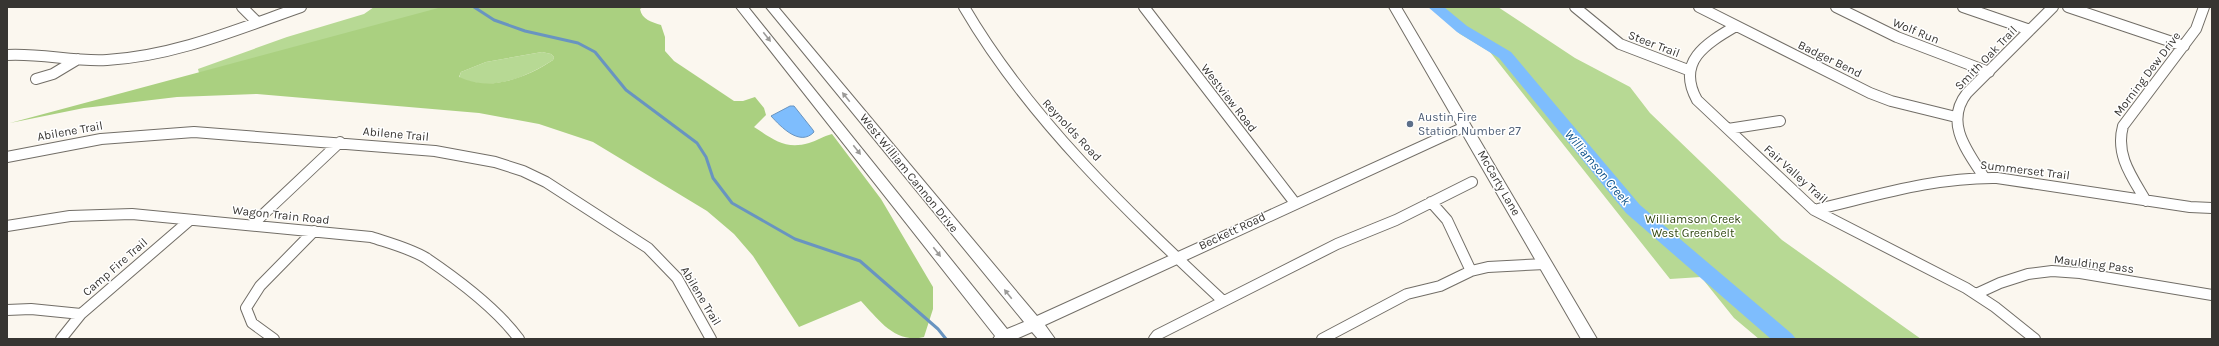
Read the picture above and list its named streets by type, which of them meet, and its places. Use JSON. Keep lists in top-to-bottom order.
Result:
{
  "streets": {
    "main road": ["West William Cannon Drive", "McCarty Lane", "Beckett Road"],
    "street": [
      "Wolf Run",
      "Steer Trail",
      "Smith Oak Trail",
      "Badger Bend",
      "Morning Dew Drive",
      "Westview Road",
      "Reynolds Road",
      "Abilene Trail",
      "Summerset Trail",
      "Fair Valley Trail",
      "Wagon Train Road",
      "Maulding Pass",
      "Camp Fire Trail"
    ]
  },
  "crossings": [
    ["Wolf Run", "Smith Oak Trail"],
    ["Steer Trail", "Fair Valley Trail"],
    ["Smith Oak Trail", "Badger Bend"],
    ["Morning Dew Drive", "Summerset Trail"],
    ["Westview Road", "Beckett Road"],
    ["Reynolds Road", "Beckett Road"],
    ["Summerset Trail", "Fair Valley Trail"],
    ["West William Cannon Drive", "Beckett Road"],
    ["Fair Valley Trail", "Maulding Pass"],
    ["McCarty Lane", "Beckett Road"],
    ["Wagon Train Road", "Camp Fire Trail"]
  ],
  "water": ["Williamson Creek"],
  "parks": ["Williamson Creek West Greenbelt"],
  "places": ["Austin Fire Station Number 27"]
}
